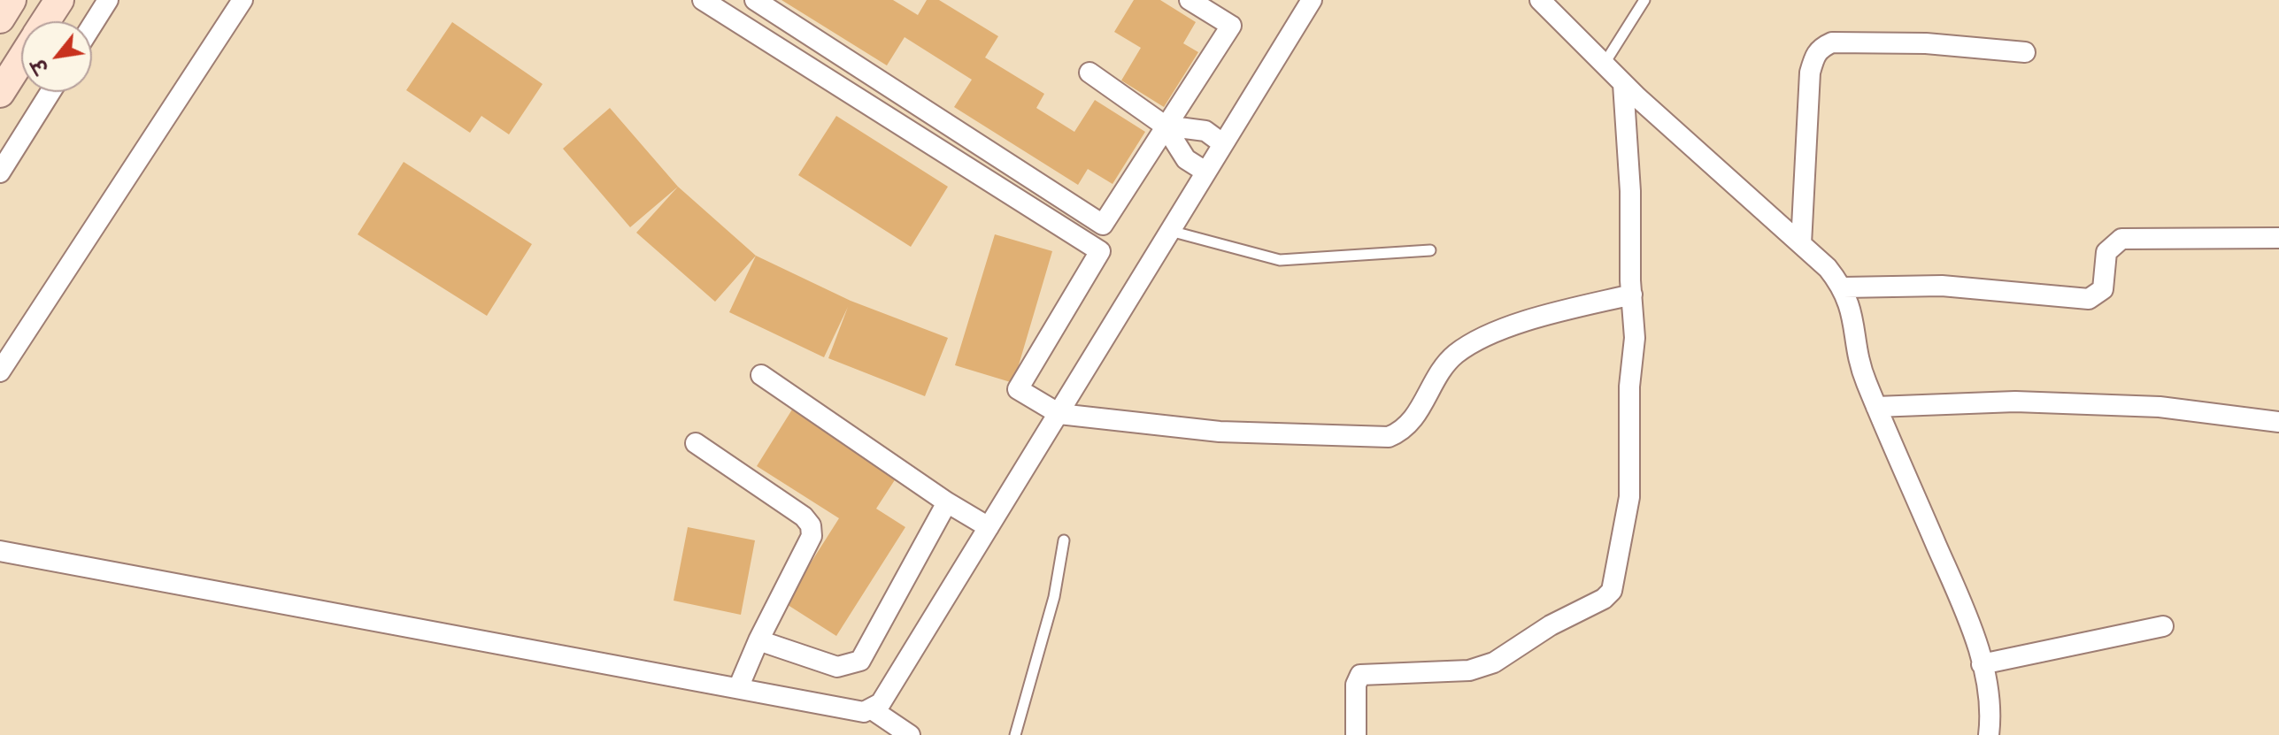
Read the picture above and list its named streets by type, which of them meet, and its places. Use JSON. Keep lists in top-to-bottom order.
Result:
{
  "north": "bottom left"
}
